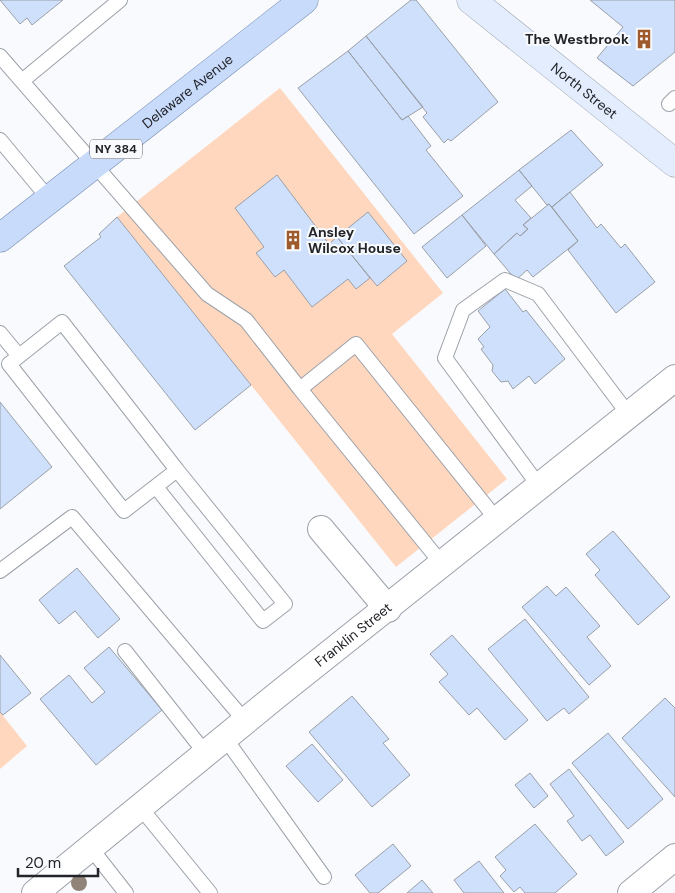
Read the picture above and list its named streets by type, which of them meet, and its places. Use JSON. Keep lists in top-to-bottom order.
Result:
{
  "streets": {
    "main road": ["Delaware Avenue", "NY 384"],
    "street": ["North Street", "Franklin Street"]
  },
  "places": {
    "building": ["The Westbrook", "Ansley Wilcox House"]
  },
  "scale_bar": "20 m"
}
